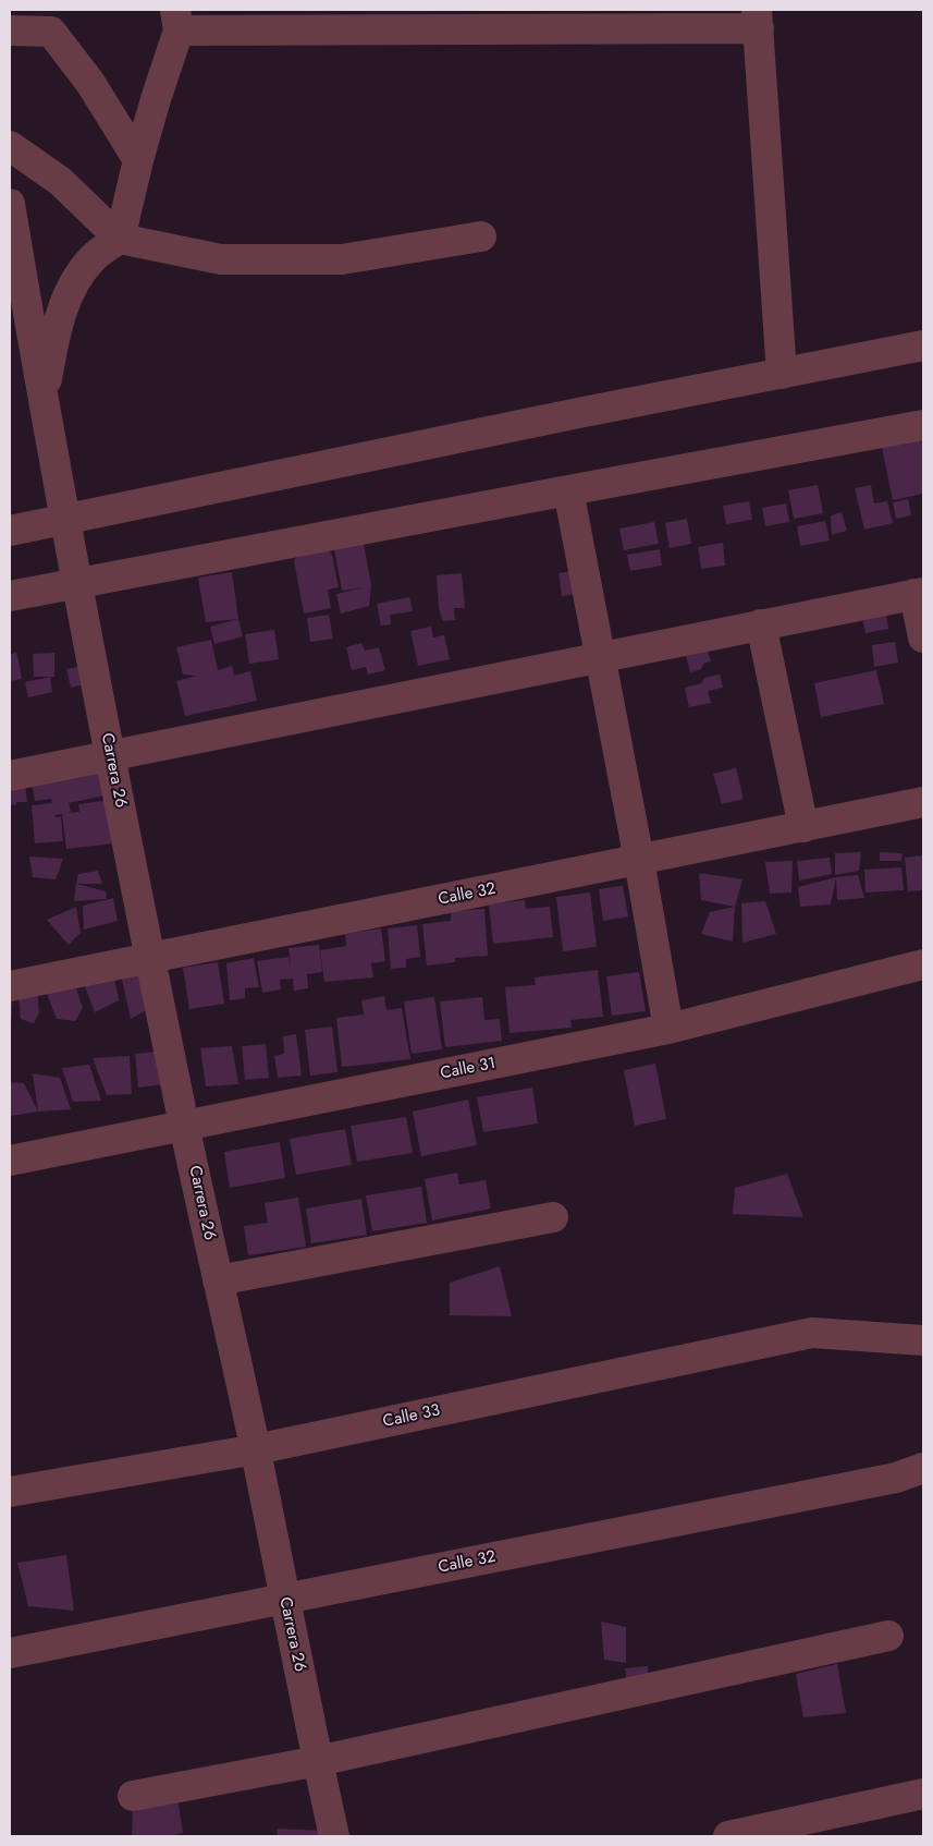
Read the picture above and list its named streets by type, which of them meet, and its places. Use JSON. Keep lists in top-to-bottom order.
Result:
{
  "streets": {
    "street": [
      "Carrera 26",
      "Calle 32",
      "Calle 31",
      "Calle 33"
    ]
  },
  "crossings": [
    ["Carrera 26", "Calle 32"],
    ["Carrera 26", "Calle 31"],
    ["Carrera 26", "Calle 33"]
  ]
}
